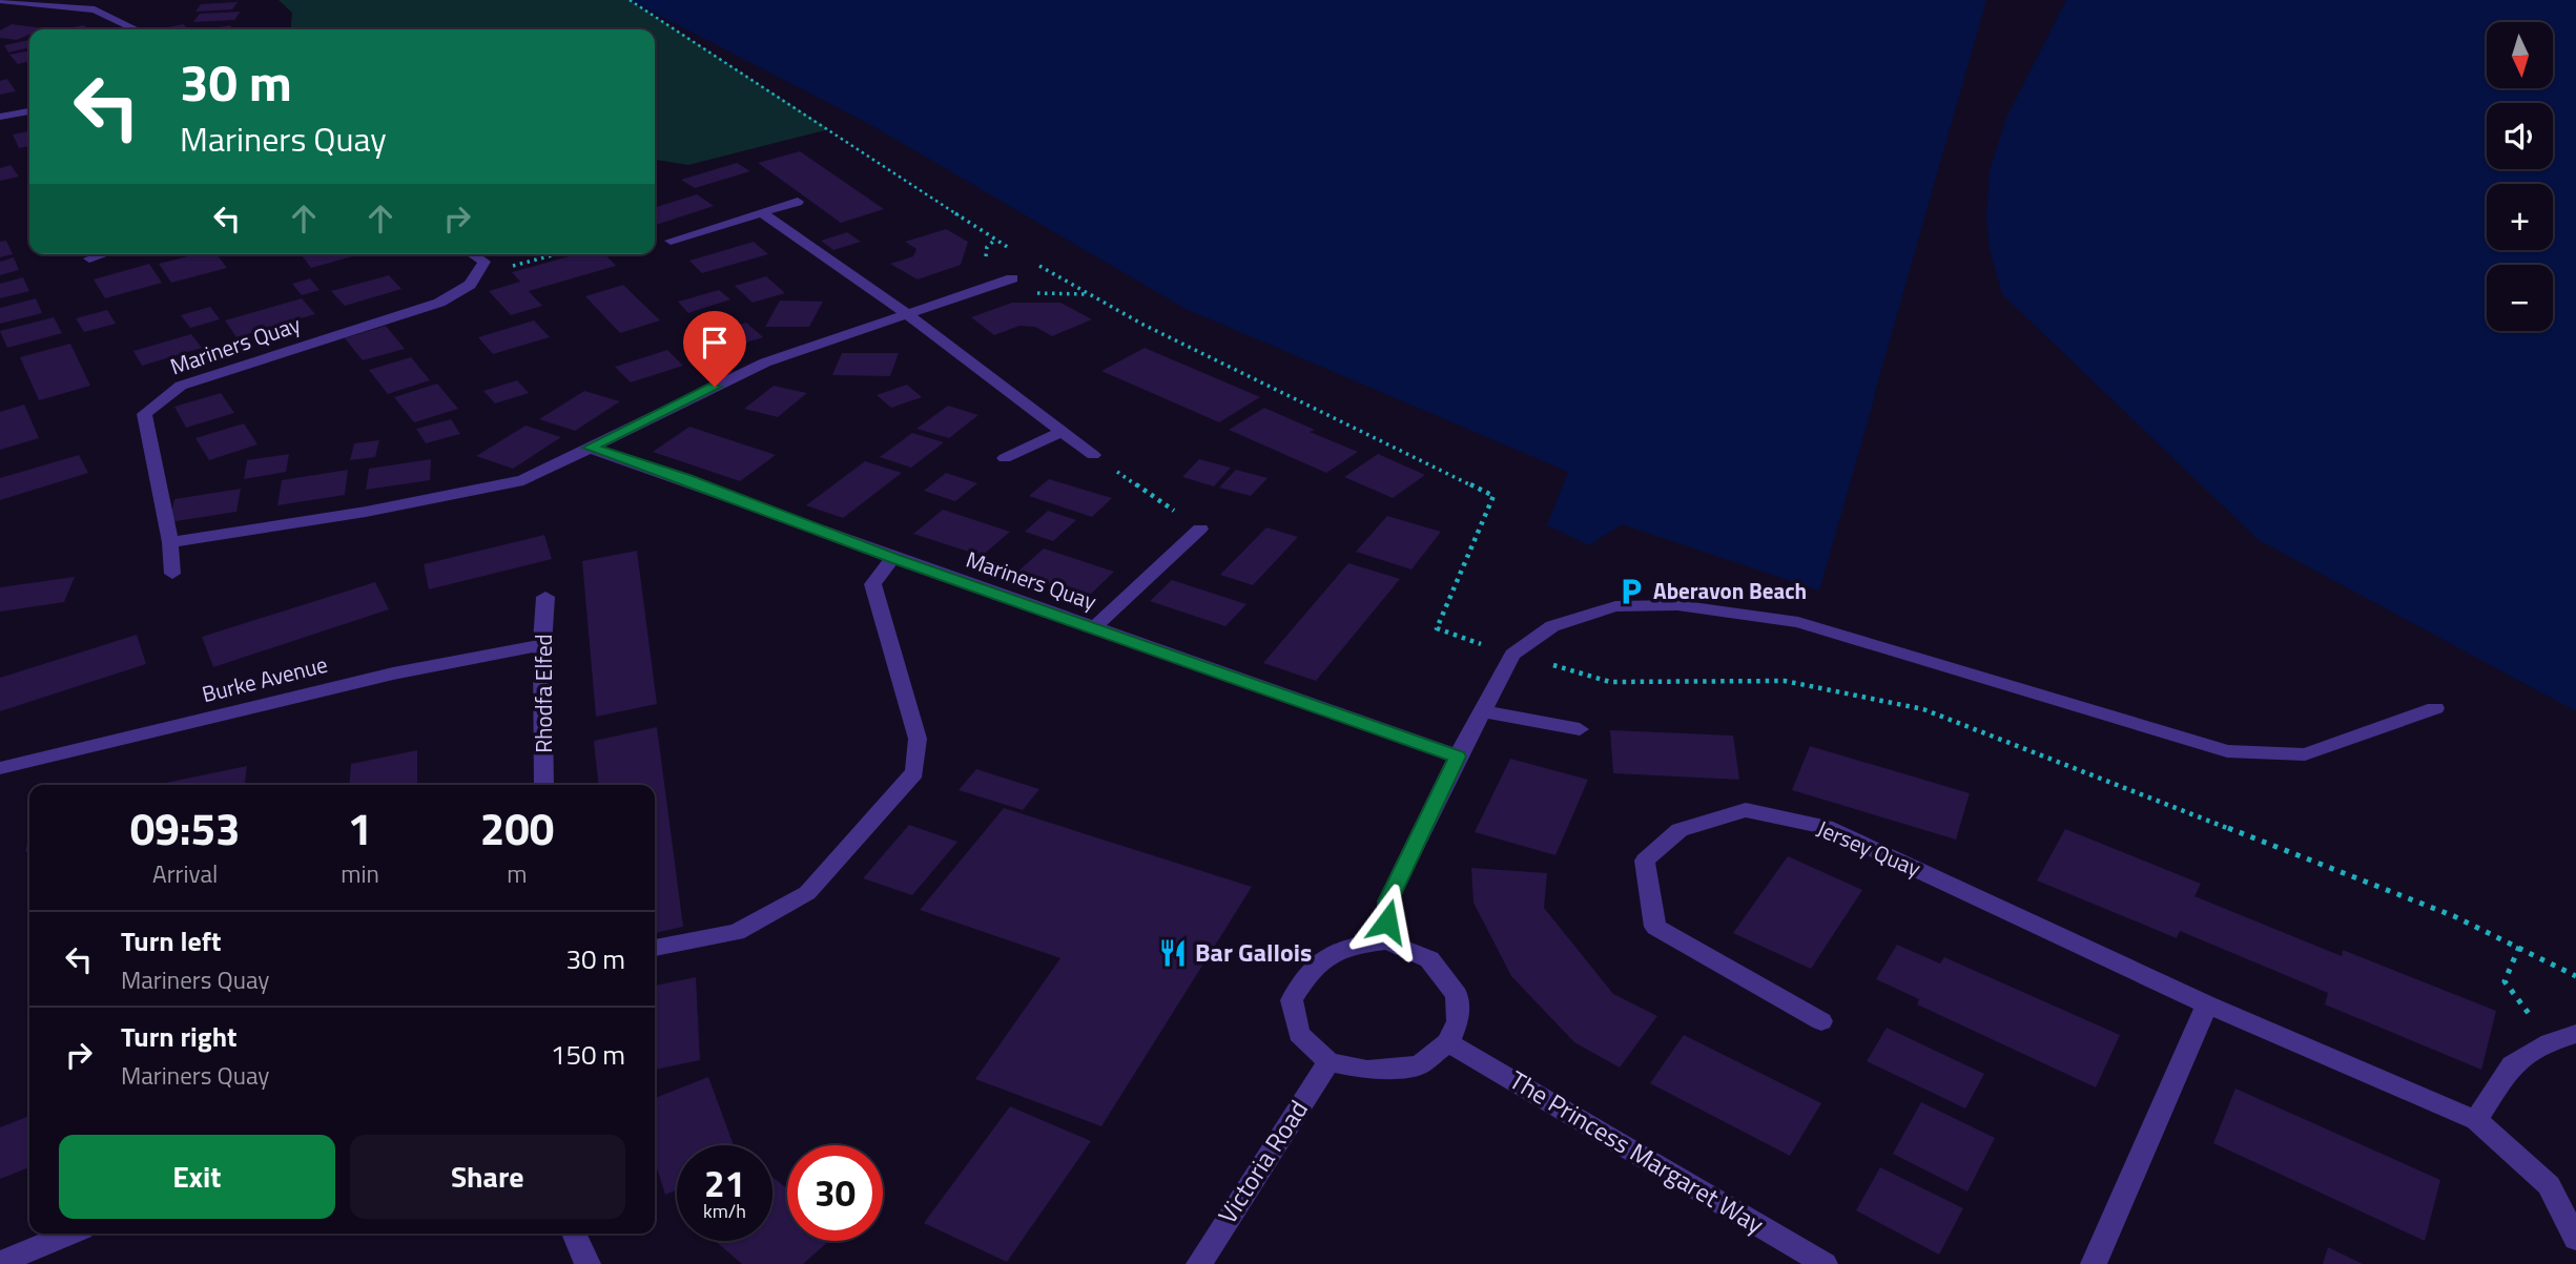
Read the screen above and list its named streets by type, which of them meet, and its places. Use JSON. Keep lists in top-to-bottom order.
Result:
{
  "streets": {
    "street": [
      "Mariners Quay",
      "Burke Avenue",
      "Rhodfa Elfed",
      "Jersey Quay",
      "The Princess Margaret Way",
      "Victoria Road"
    ]
  },
  "crossings": [
    ["Burke Avenue", "Rhodfa Elfed"],
    ["The Princess Margaret Way", "Victoria Road"]
  ],
  "places": {
    "parking": ["Aberavon Beach"],
    "restaurant": ["Bar Gallois"]
  },
  "north": "bottom",
  "page": {
    "map_buttons": ["+", "−"],
    "turn": ["30 m", "Mariners Quay"],
    "eta": [
      "09:53",
      "Arrival",
      "1",
      "min",
      "200",
      "m"
    ],
    "list": [
      {
        "name": "Turn left",
        "note": "Mariners Quay",
        "value": "30 m"
      },
      {
        "name": "Turn right",
        "note": "Mariners Quay",
        "value": "150 m"
      }
    ],
    "buttons": ["Exit", "Share"],
    "speed": "21 km/h",
    "limit": "30"
  }
}
